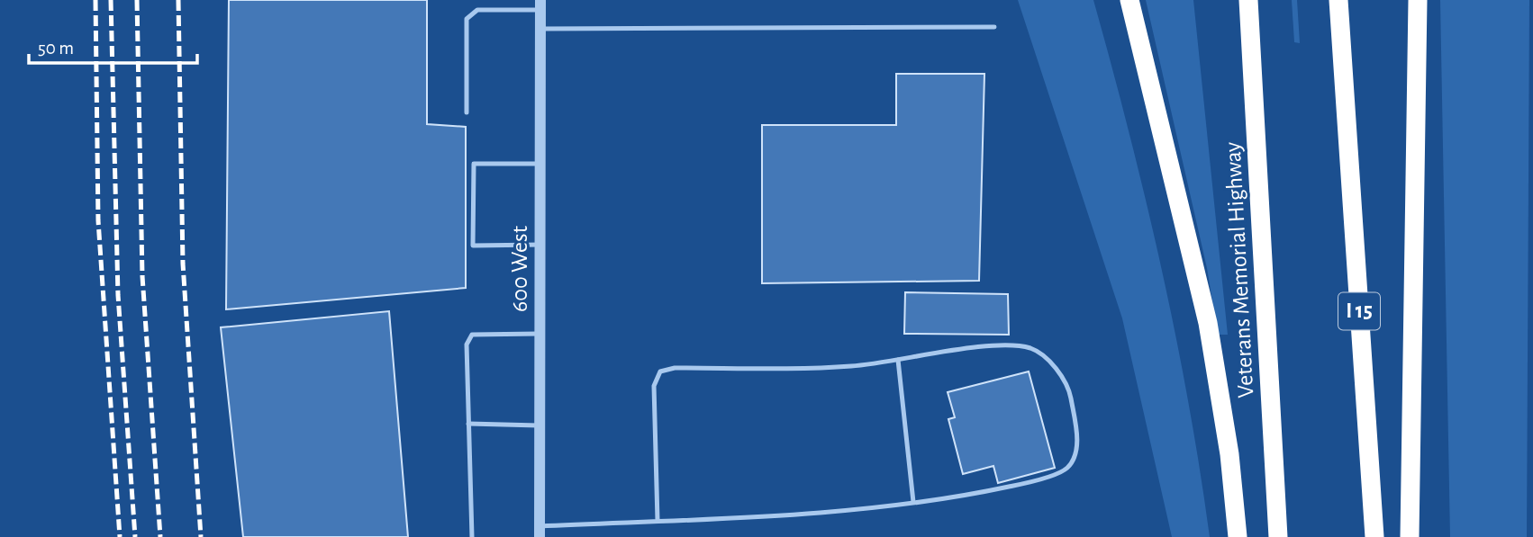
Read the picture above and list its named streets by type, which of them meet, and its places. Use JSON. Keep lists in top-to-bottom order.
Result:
{
  "streets": {
    "highway": ["Veterans Memorial Highway", "I 15"],
    "street": ["600 West"]
  },
  "scale_bar": "50 m"
}
